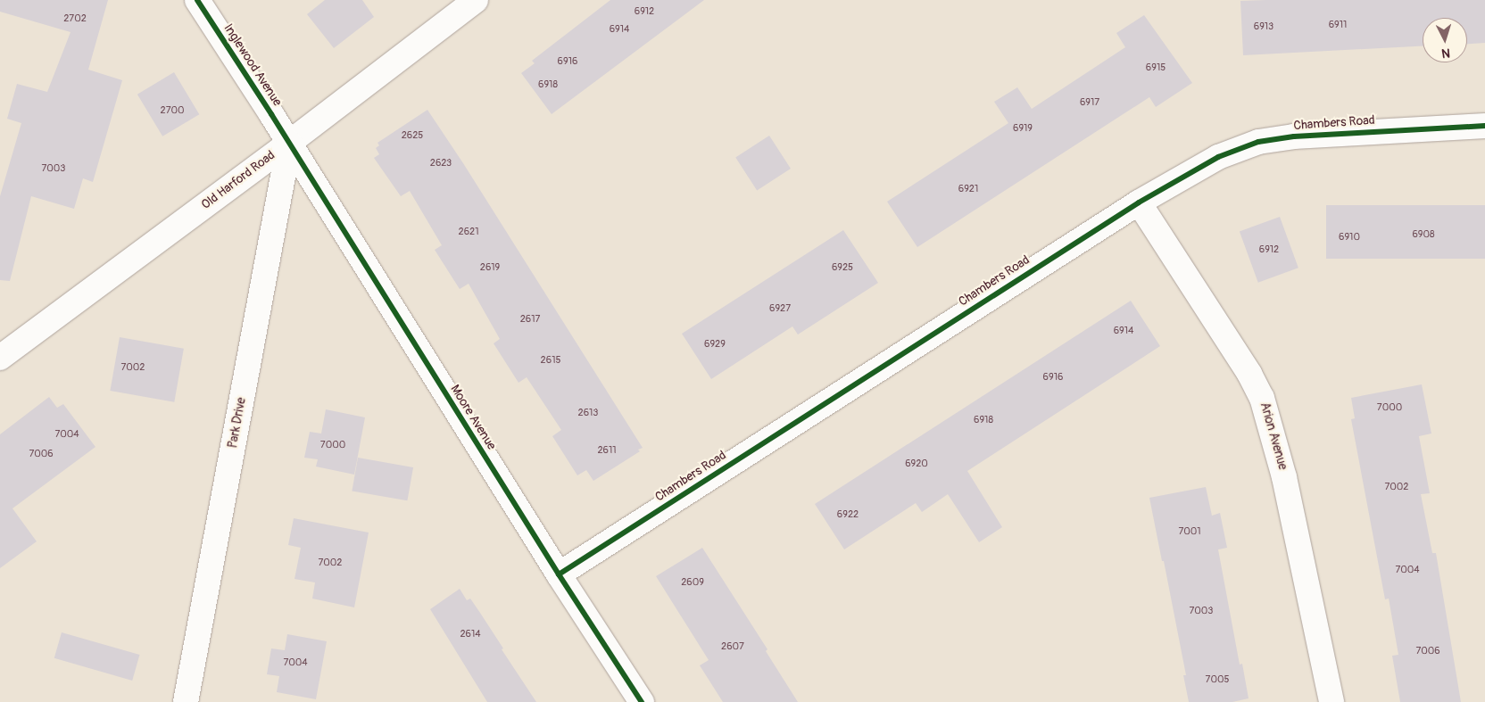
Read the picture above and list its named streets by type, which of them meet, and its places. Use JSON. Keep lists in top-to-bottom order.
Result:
{
  "streets": {
    "street": [
      "Inglewood Avenue",
      "Chambers Road",
      "Old Harford Road",
      "Moore Avenue",
      "Park Drive",
      "Arion Avenue"
    ]
  },
  "crossings": [
    ["Inglewood Avenue", "Old Harford Road"],
    ["Inglewood Avenue", "Moore Avenue"],
    ["Inglewood Avenue", "Park Drive"],
    ["Chambers Road", "Moore Avenue"],
    ["Chambers Road", "Arion Avenue"],
    ["Old Harford Road", "Moore Avenue"],
    ["Old Harford Road", "Park Drive"],
    ["Moore Avenue", "Park Drive"]
  ],
  "house_numbers": [
    "6912",
    "2702",
    "6911",
    "6913",
    "6914",
    "6916",
    "6915",
    "6918",
    "6917",
    "2700",
    "6919",
    "2625",
    "2623",
    "7003",
    "6921",
    "2621",
    "6908",
    "6910",
    "6912",
    "2619",
    "6925",
    "6927",
    "2617",
    "6914",
    "6929",
    "2615",
    "7002",
    "6916",
    "7000",
    "2613",
    "6918",
    "7004",
    "7000",
    "2611",
    "7006",
    "6920",
    "7002",
    "6922",
    "7001",
    "7002",
    "7004",
    "2609",
    "7003",
    "2614",
    "2607",
    "7006",
    "7004",
    "7005"
  ],
  "north": "bottom"
}
